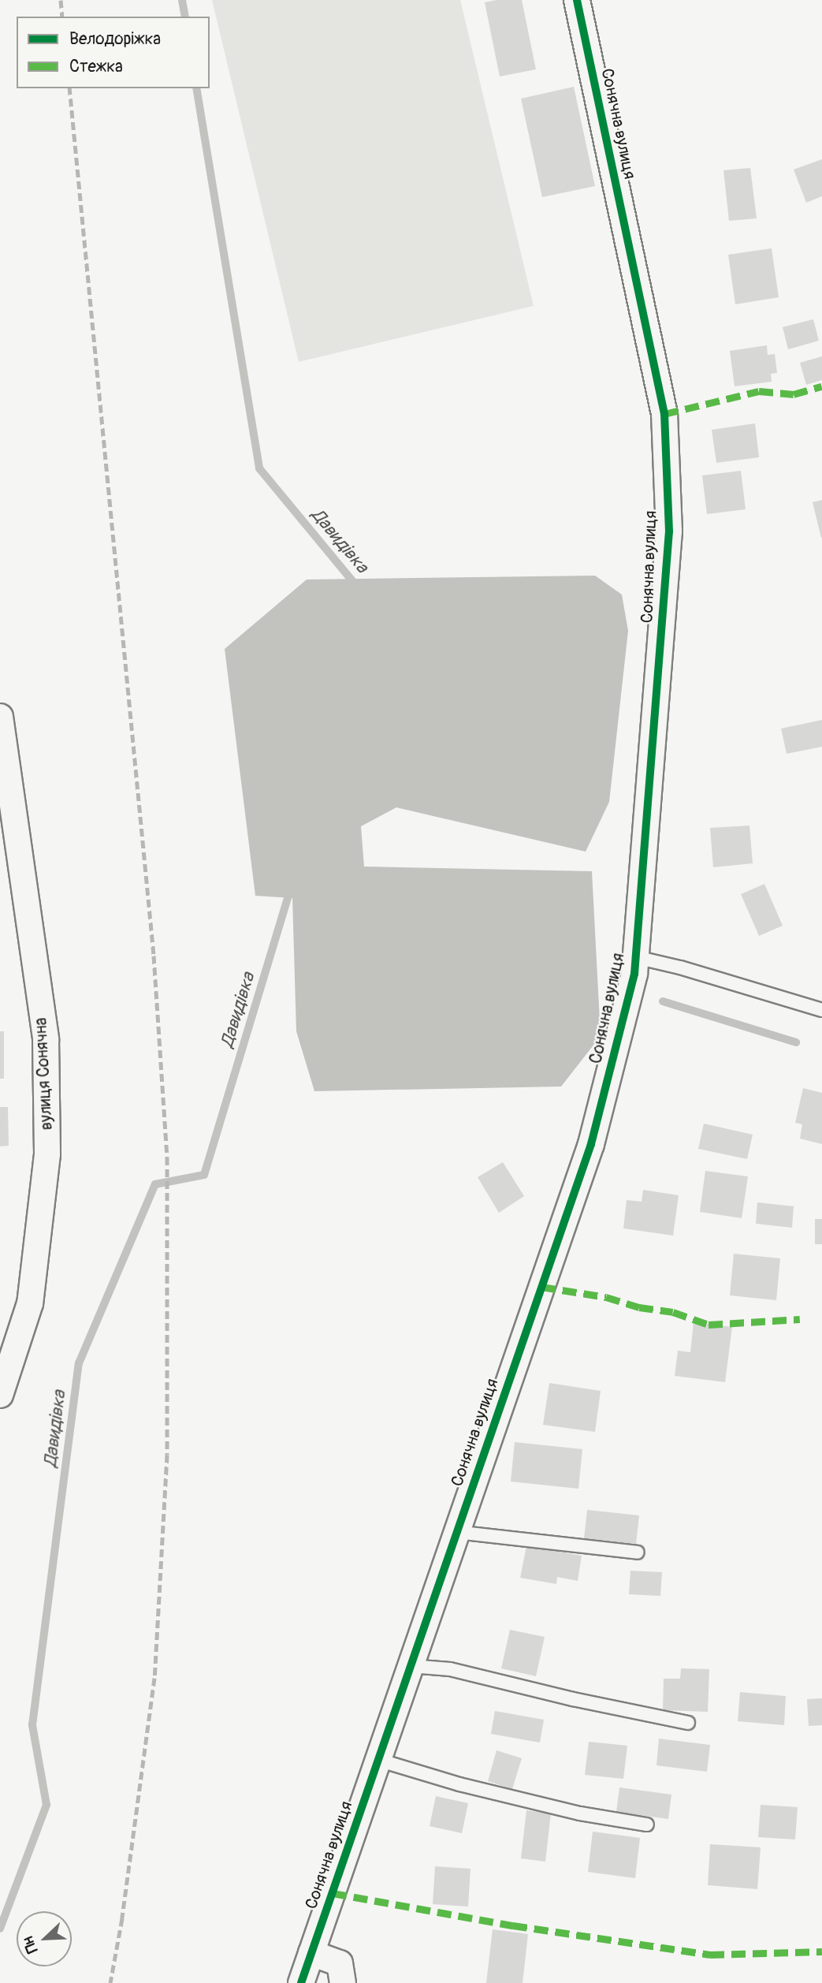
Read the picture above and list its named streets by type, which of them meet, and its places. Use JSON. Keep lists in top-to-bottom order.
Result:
{
  "streets": {
    "street": ["Сонячна вулиця", "вулиця Сонячна"]
  },
  "water": ["Давидівка"],
  "legend": ["Велодоріжка", "Стежка"],
  "north": "bottom left"
}
